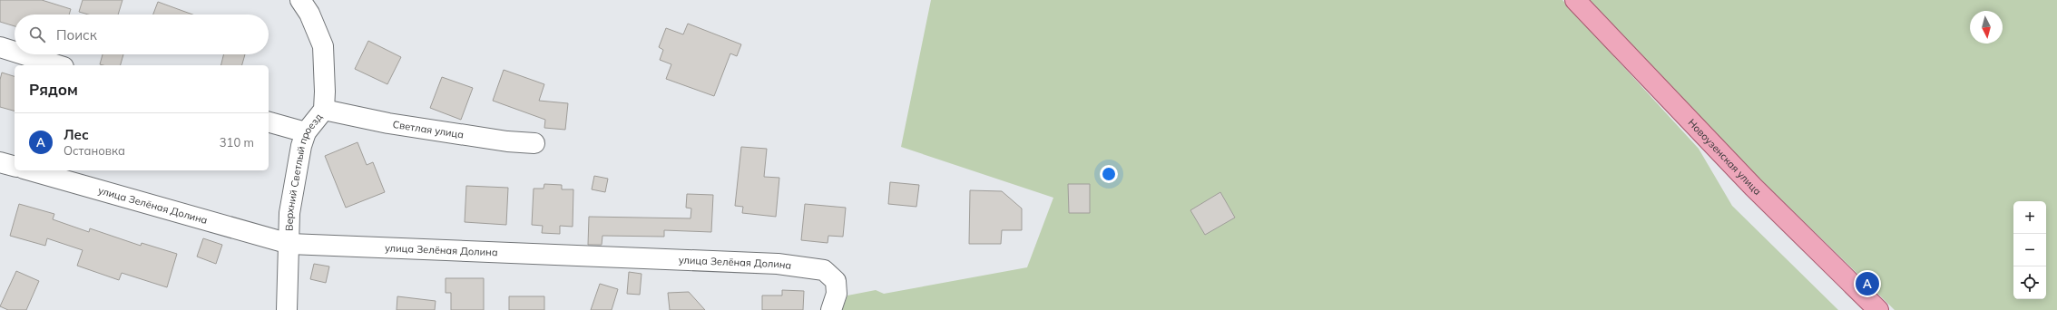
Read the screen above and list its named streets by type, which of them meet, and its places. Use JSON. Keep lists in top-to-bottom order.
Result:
{
  "streets": {
    "main road": ["Новоузенская улица"],
    "street": ["Светлая улица", "Верхний Светлый проезд", "улица Зелёная Долина"]
  },
  "crossings": [
    ["Светлая улица", "Верхний Светлый проезд"],
    ["Верхний Светлый проезд", "улица Зелёная Долина"]
  ],
  "north": "bottom",
  "page": {
    "search": "Поиск",
    "heading": "Рядом",
    "list": [
      {
        "mark": "A",
        "name": "Лес",
        "note": "Остановка",
        "value": "310 m"
      }
    ],
    "map_buttons": ["+", "−"],
    "pins": "A"
  }
}
